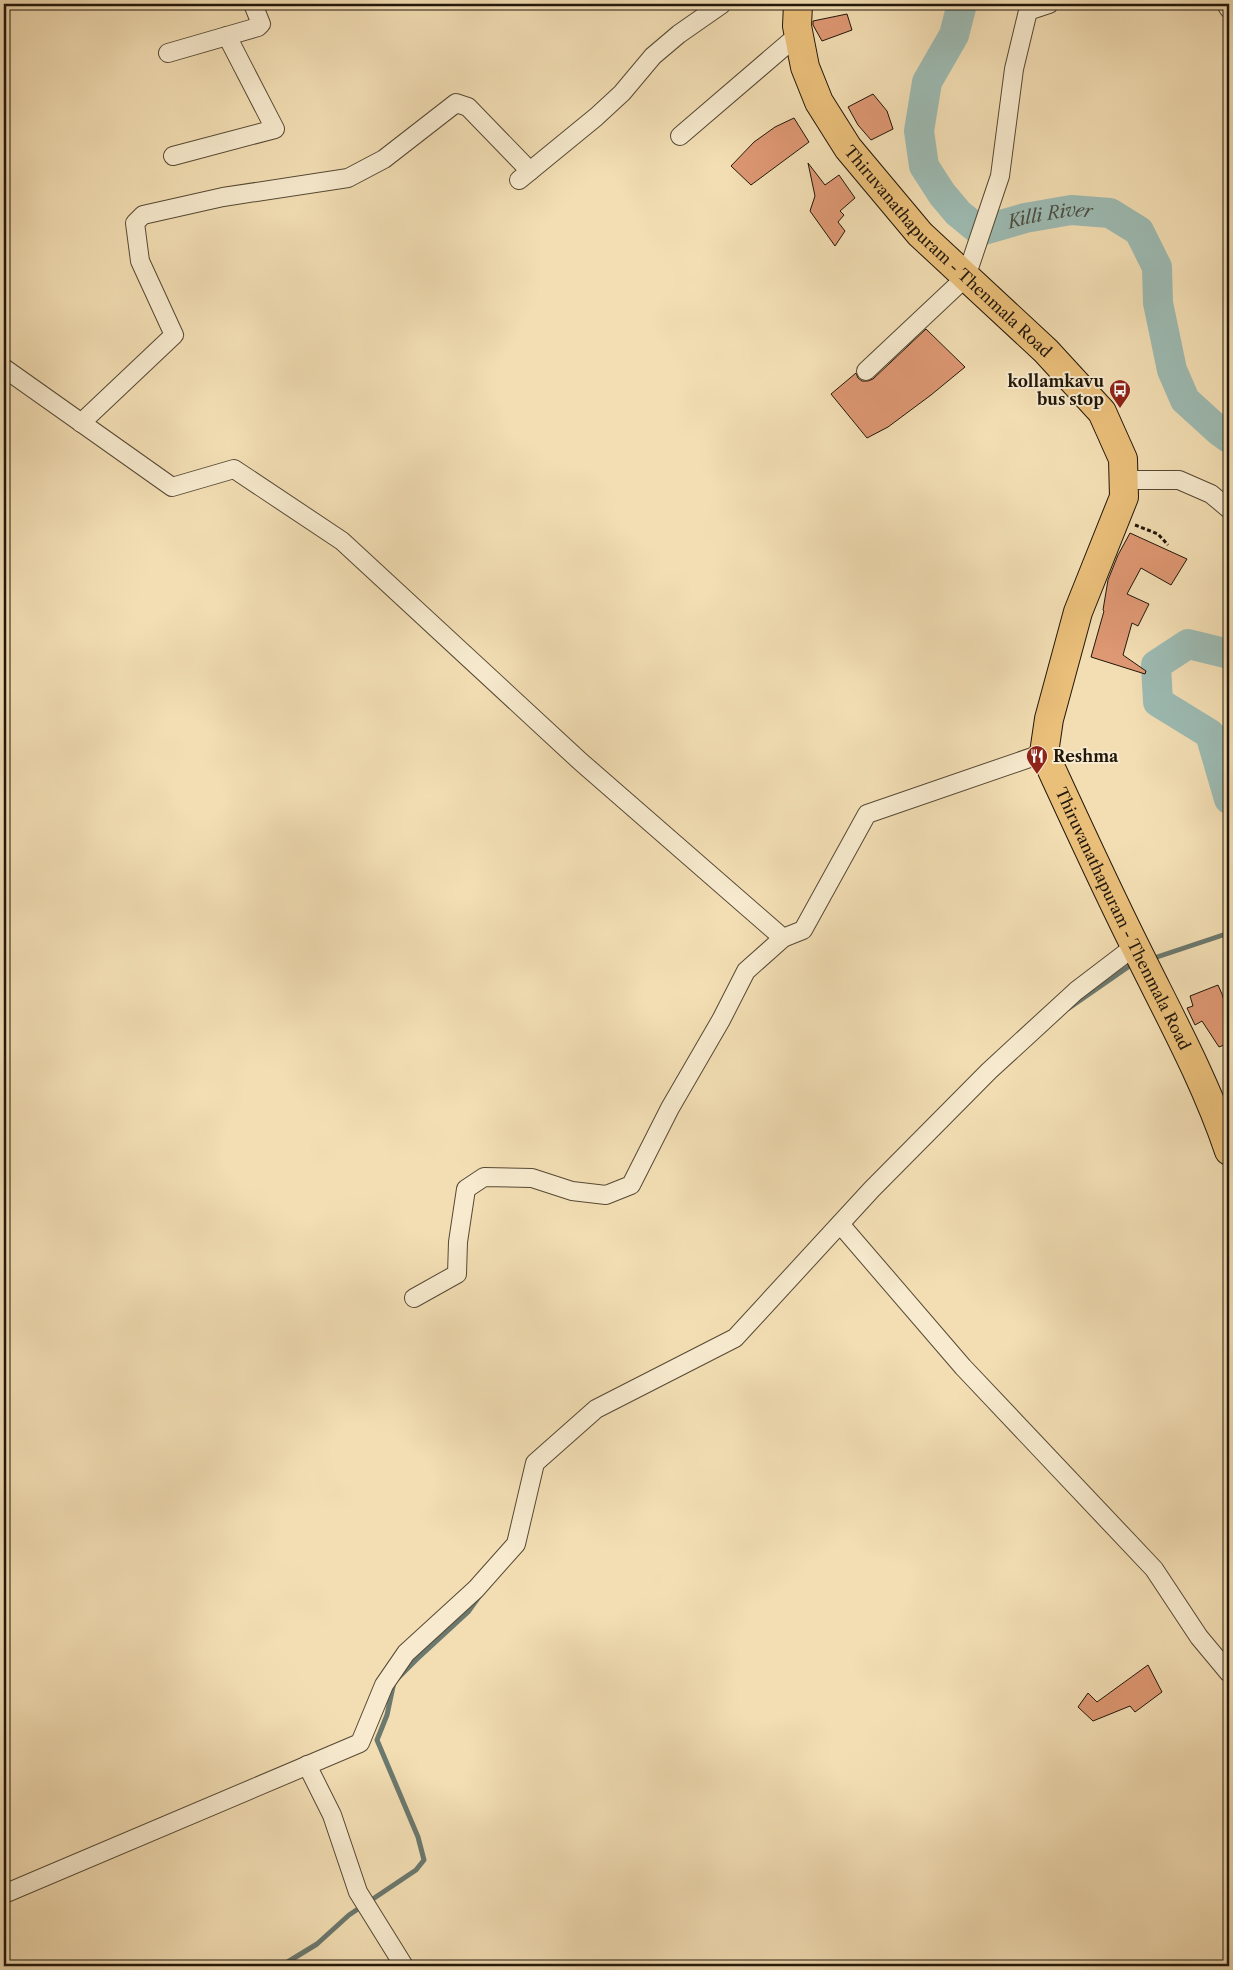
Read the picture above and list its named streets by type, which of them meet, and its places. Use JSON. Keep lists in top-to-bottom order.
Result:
{
  "streets": {
    "main road": ["Thiruvanathapuram - Thenmala Road"]
  },
  "water": ["Killi River"],
  "places": {
    "bus stop": ["kollamkavu bus stop"],
    "restaurant": ["Reshma"]
  }
}
